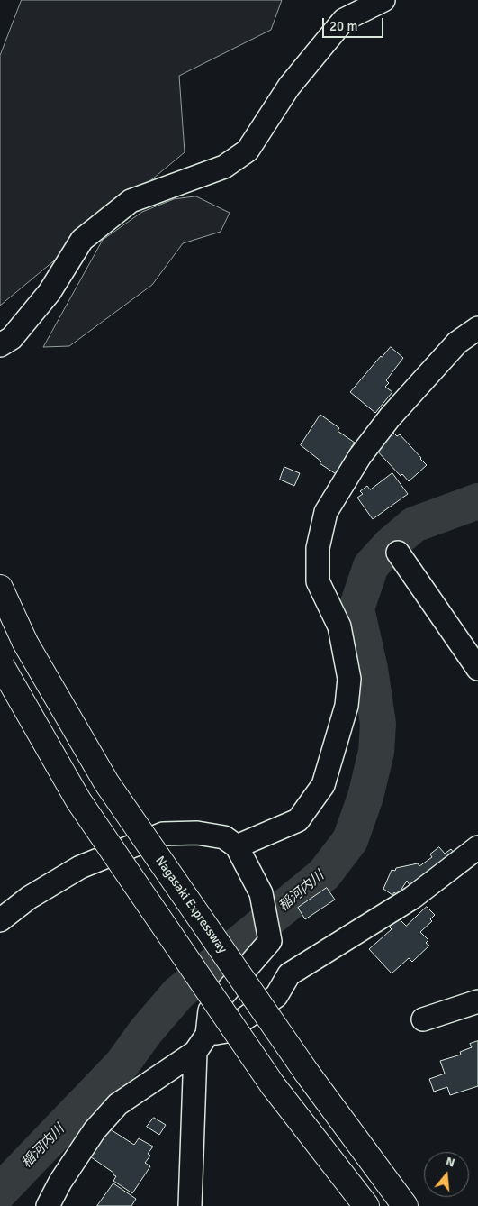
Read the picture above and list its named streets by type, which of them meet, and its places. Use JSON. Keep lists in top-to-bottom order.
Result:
{
  "streets": {
    "highway": ["Nagasaki Expressway"]
  },
  "water": ["稲河内川"],
  "scale_bar": "20 m",
  "north": "top"
}
